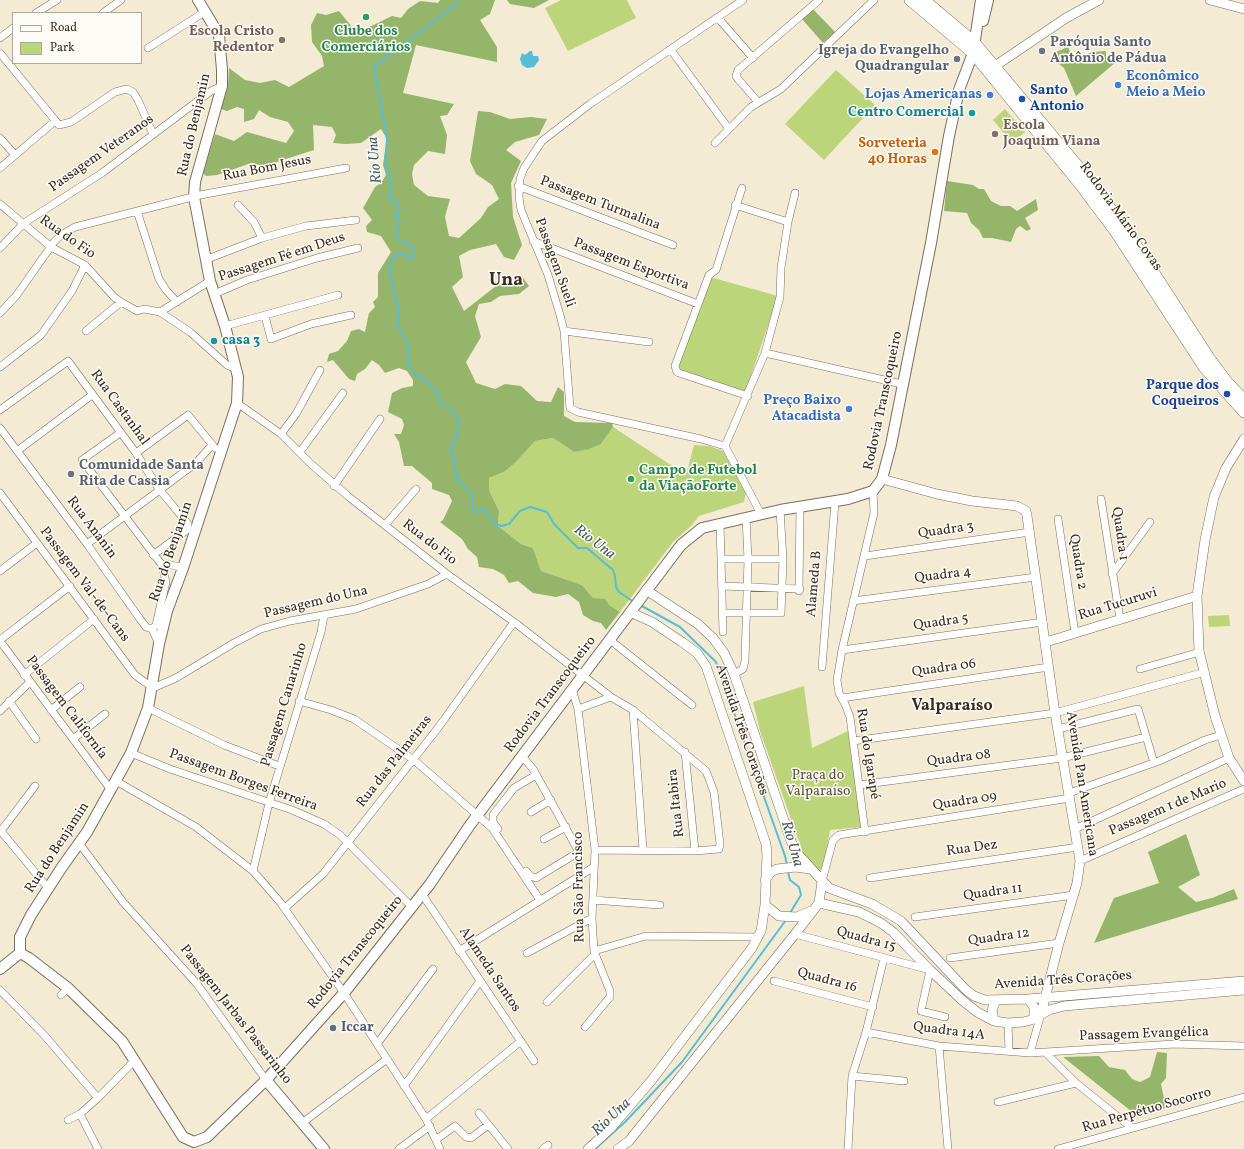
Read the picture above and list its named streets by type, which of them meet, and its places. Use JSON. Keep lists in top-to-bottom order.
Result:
{
  "streets": {
    "main road": [
      "Rua do Benjamin",
      "Rodovia Mário Covas",
      "Rodovia Transcoqueiro",
      "Passagem Jarbas Passarinho"
    ],
    "street": [
      "Passagem Veteranos",
      "Rua Bom Jesus",
      "Passagem Turmalina",
      "Rua do Fio",
      "Passagem Fé em Deus",
      "Passagem Sueli",
      "Passagem Esportiva",
      "Rua Castanhal",
      "Rua Ananin",
      "Quadra 3",
      "Quadra 1",
      "Quadra 2",
      "Quadra 4",
      "Alameda B",
      "Passagem Val-de-Cans",
      "Passagem do Una",
      "Rua Tucuruvi",
      "Quadra 5",
      "Quadra 06",
      "Passagem Canarinho",
      "Passagem Californía",
      "Avenida Três Corações",
      "Rua do Igarapé",
      "Quadra 08",
      "Rua das Palmeiras",
      "Passagem Borges Ferreira",
      "Avenida Pan Americana",
      "Quadra 09",
      "Rua Itabira",
      "Passagem 1 de Mario",
      "Rua Dez",
      "Rua São Francisco",
      "Quadra 11",
      "Quadra 12",
      "Quadra 15",
      "Alameda Santos",
      "Quadra 16",
      "Quadra 14A",
      "Passagem Evangélica",
      "Rua Perpétuo Socorro"
    ]
  },
  "crossings": [
    ["Rua do Benjamin", "Passagem Veteranos"],
    ["Rua do Benjamin", "Rua Bom Jesus"],
    ["Rua do Benjamin", "Rua do Fio"],
    ["Rua do Benjamin", "Passagem Fé em Deus"],
    ["Rua do Benjamin", "Rodovia Transcoqueiro"],
    ["Rua do Benjamin", "Rua Ananin"],
    ["Rua do Benjamin", "Passagem Val-de-Cans"],
    ["Rua do Benjamin", "Passagem do Una"],
    ["Rua do Benjamin", "Passagem Californía"],
    ["Rua do Benjamin", "Passagem Borges Ferreira"],
    ["Rua do Benjamin", "Passagem Jarbas Passarinho"],
    ["Passagem Veteranos", "Rua do Fio"],
    ["Rua Bom Jesus", "Rua do Fio"],
    ["Passagem Turmalina", "Passagem Sueli"],
    ["Rodovia Mário Covas", "Rodovia Transcoqueiro"],
    ["Rua do Fio", "Rodovia Transcoqueiro"],
    ["Rua do Fio", "Passagem do Una"],
    ["Rua do Fio", "Rua das Palmeiras"],
    ["Rua do Fio", "Rua Itabira"],
    ["Passagem Sueli", "Passagem Esportiva"],
    ["Rodovia Transcoqueiro", "Alameda B"],
    ["Rodovia Transcoqueiro", "Avenida Três Corações"],
    ["Rodovia Transcoqueiro", "Rua do Igarapé"],
    ["Rodovia Transcoqueiro", "Passagem Borges Ferreira"],
    ["Rodovia Transcoqueiro", "Avenida Pan Americana"],
    ["Rodovia Transcoqueiro", "Rua São Francisco"],
    ["Rodovia Transcoqueiro", "Alameda Santos"],
    ["Rodovia Transcoqueiro", "Passagem Jarbas Passarinho"],
    ["Quadra 3", "Rua do Igarapé"],
    ["Quadra 3", "Avenida Pan Americana"],
    ["Quadra 1", "Rua Tucuruvi"],
    ["Quadra 2", "Rua Tucuruvi"],
    ["Quadra 4", "Rua do Igarapé"],
    ["Quadra 4", "Avenida Pan Americana"],
    ["Passagem Val-de-Cans", "Passagem do Una"],
    ["Passagem do Una", "Passagem Canarinho"],
    ["Rua Tucuruvi", "Avenida Pan Americana"],
    ["Quadra 5", "Rua do Igarapé"],
    ["Quadra 5", "Avenida Pan Americana"],
    ["Quadra 06", "Rua do Igarapé"],
    ["Quadra 06", "Avenida Pan Americana"],
    ["Passagem Canarinho", "Passagem Borges Ferreira"],
    ["Avenida Três Corações", "Avenida Pan Americana"],
    ["Avenida Três Corações", "Quadra 15"],
    ["Rua do Igarapé", "Quadra 08"],
    ["Rua do Igarapé", "Quadra 09"],
    ["Quadra 08", "Avenida Pan Americana"],
    ["Rua das Palmeiras", "Passagem Borges Ferreira"],
    ["Avenida Pan Americana", "Quadra 09"],
    ["Avenida Pan Americana", "Passagem 1 de Mario"],
    ["Avenida Pan Americana", "Rua Dez"],
    ["Avenida Pan Americana", "Quadra 11"],
    ["Avenida Pan Americana", "Quadra 12"],
    ["Avenida Pan Americana", "Quadra 14A"],
    ["Avenida Pan Americana", "Passagem Evangélica"],
    ["Quadra 14A", "Passagem Evangélica"]
  ],
  "districts": ["Una", "Valparaíso"],
  "water": ["Rio Una"],
  "parks": ["Praça do Valparaíso"],
  "places": [
    "Clube dos Comerciários",
    "Escola Cristo Redentor",
    "Paróquia Santo Antônio de Pádua",
    "Igreja do Evangelho Quadrangular",
    "Econômico Meio a Meio",
    "Lojas Americanas",
    "Santo Antonio",
    "Centro Comercial",
    "Escola Joaquim Viana",
    "Sorveteria 40 Horas",
    "casa 3",
    "Parque dos Coqueiros",
    "Preço Baixo Atacadista",
    "Comunidade Santa Rita de Cassia",
    "Campo de Futebol da ViaçãoForte",
    "Iccar"
  ],
  "legend": ["Road", "Park"]
}
